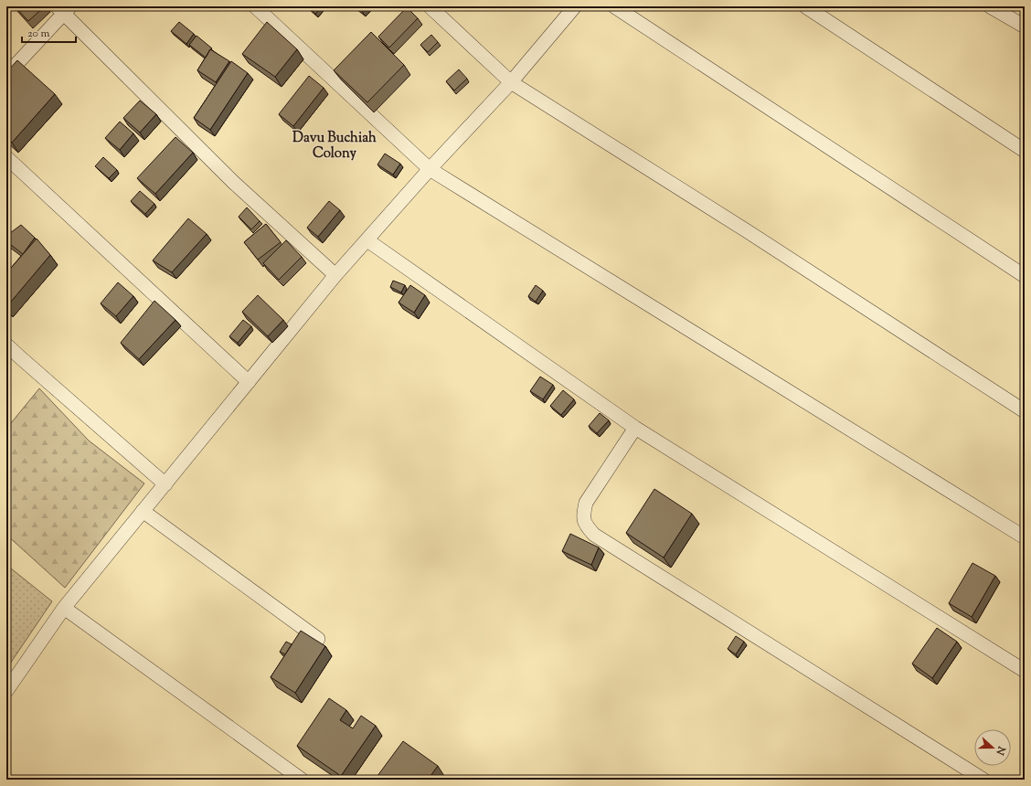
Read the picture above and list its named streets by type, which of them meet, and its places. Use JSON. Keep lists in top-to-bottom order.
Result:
{
  "districts": ["Davu Buchiah Colony"],
  "scale_bar": "20 m",
  "north": "right"
}
